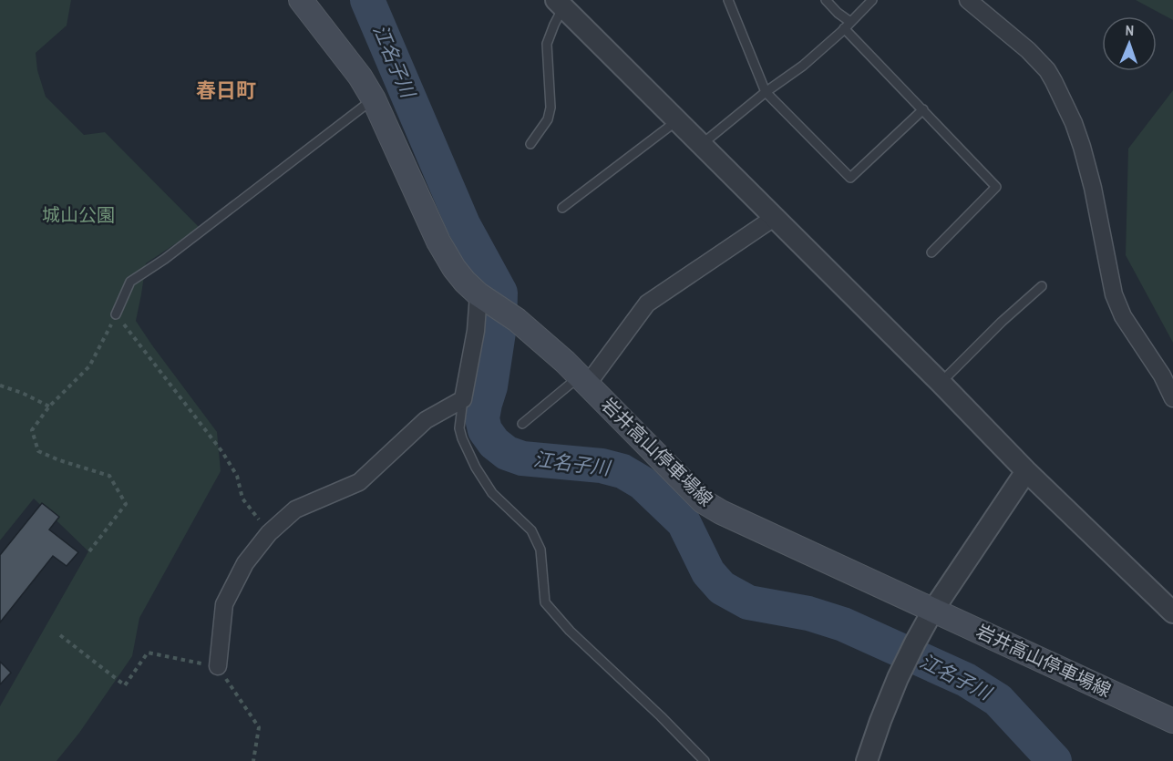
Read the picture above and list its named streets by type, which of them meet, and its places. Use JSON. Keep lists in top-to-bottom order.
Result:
{
  "streets": {
    "main road": ["岩井高山停車場線"]
  },
  "districts": ["春日町"],
  "water": ["江名子川"],
  "parks": ["城山公園"],
  "north": "top"
}
